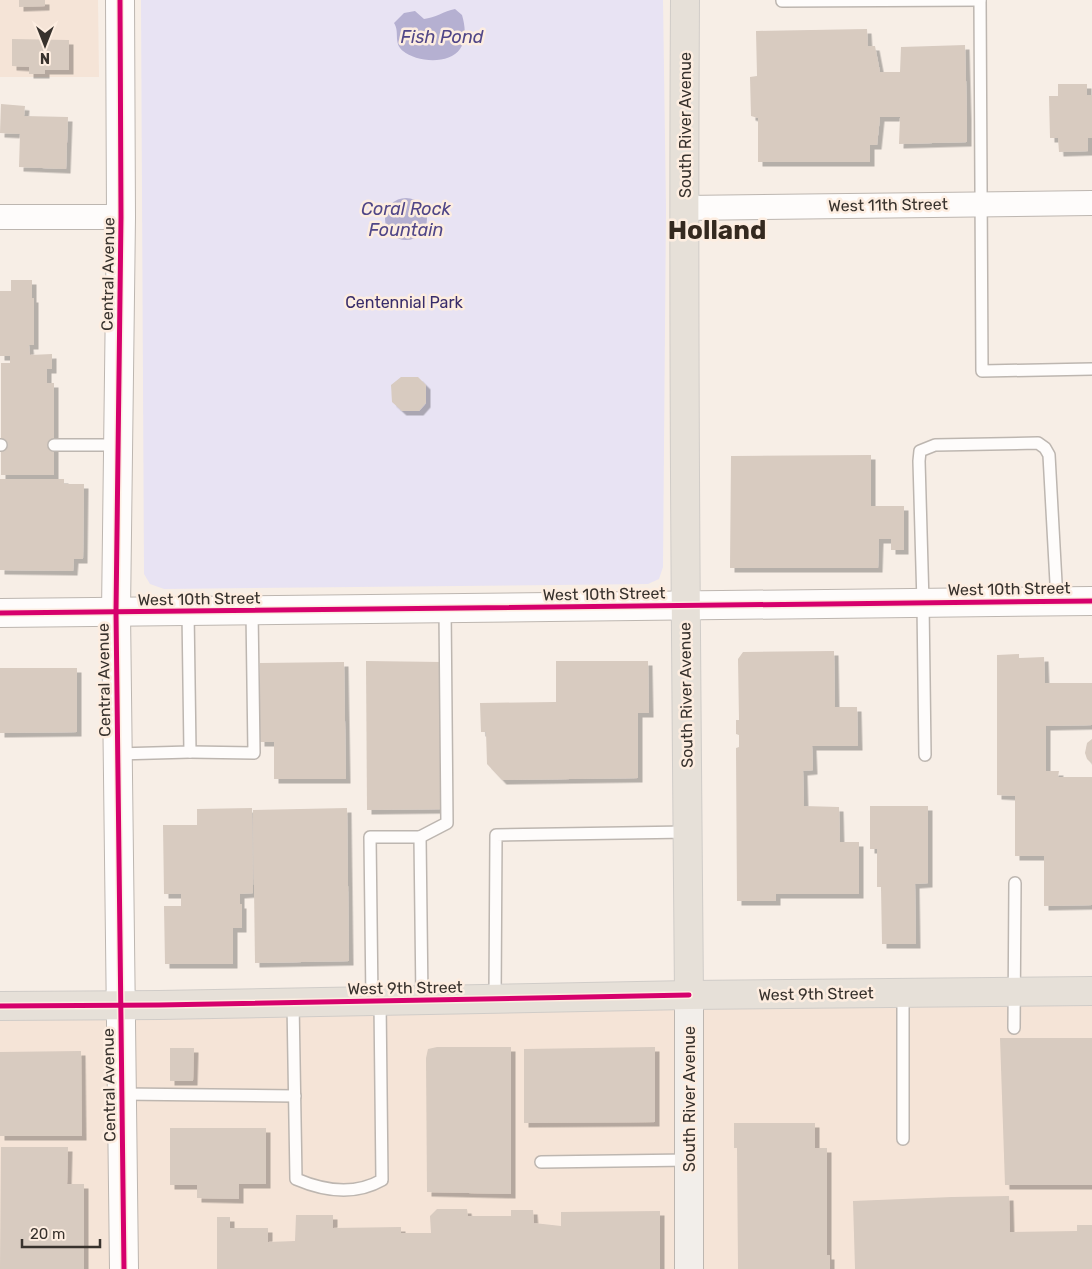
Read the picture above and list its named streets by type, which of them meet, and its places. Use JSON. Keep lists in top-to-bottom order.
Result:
{
  "streets": {
    "main road": ["South River Avenue", "West 9th Street"],
    "street": ["West 11th Street", "Central Avenue", "West 10th Street"]
  },
  "crossings": [
    ["South River Avenue", "West 11th Street"],
    ["South River Avenue", "West 10th Street"],
    ["South River Avenue", "West 9th Street"],
    ["Central Avenue", "West 10th Street"],
    ["Central Avenue", "West 9th Street"]
  ],
  "districts": ["Holland"],
  "water": ["Fish Pond", "Coral Rock Fountain"],
  "parks": ["Centennial Park"],
  "scale_bar": "20 m",
  "north": "bottom"
}
